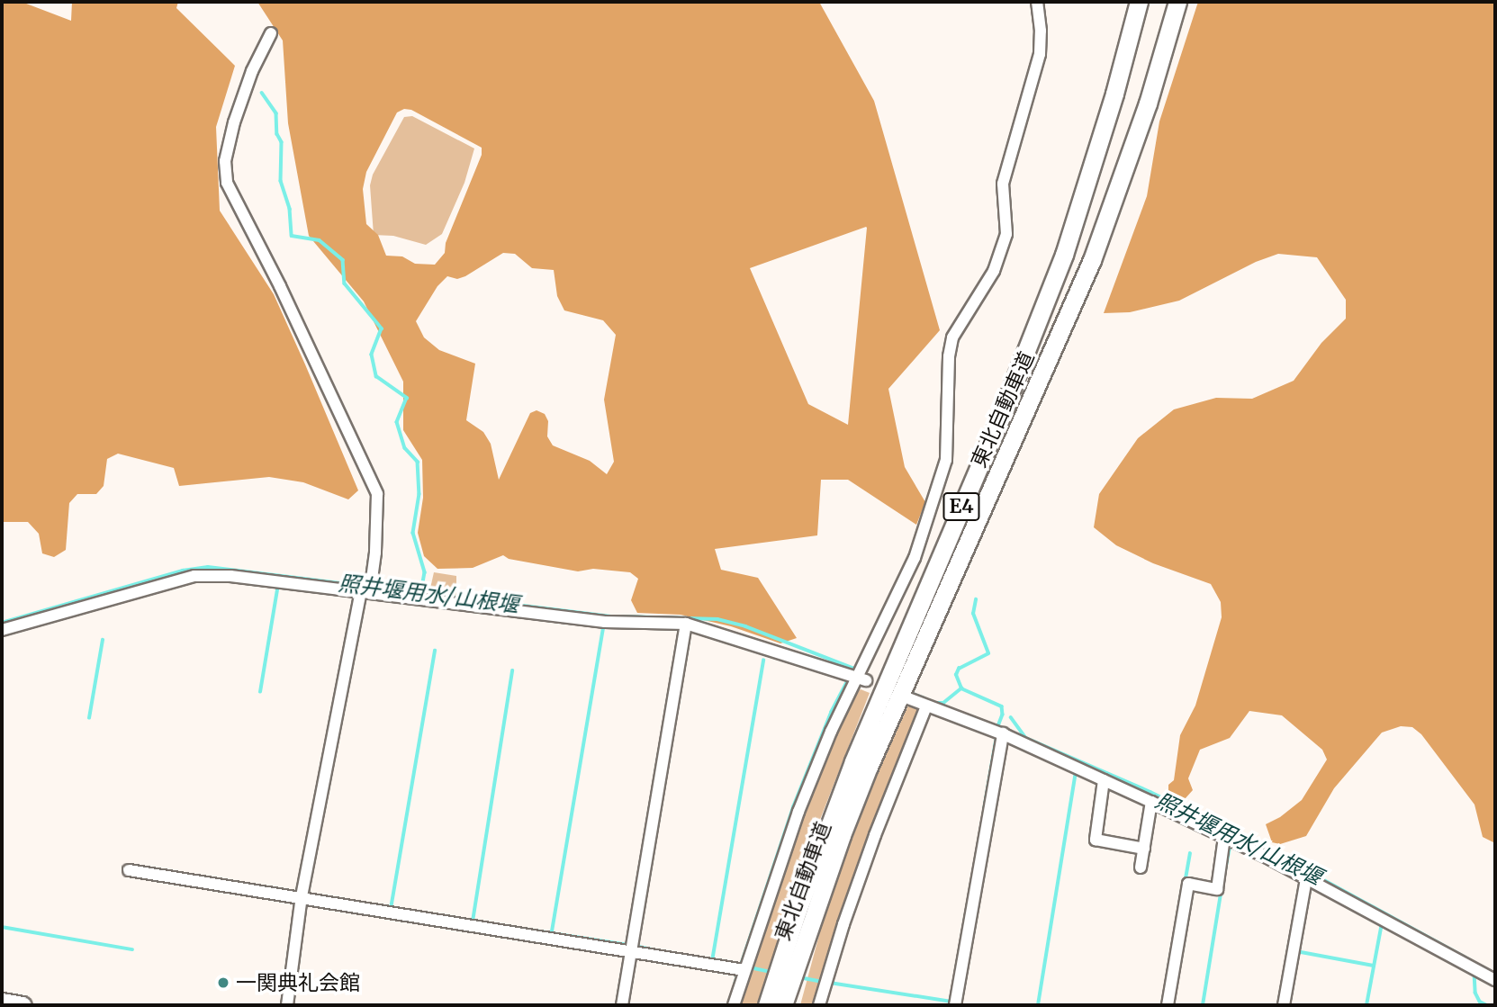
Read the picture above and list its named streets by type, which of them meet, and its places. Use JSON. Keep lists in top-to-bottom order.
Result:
{
  "streets": {
    "highway": ["東北自動車道", "E4"]
  },
  "water": ["照井堰用水/山根堰"],
  "places": ["一関典礼会館"]
}
